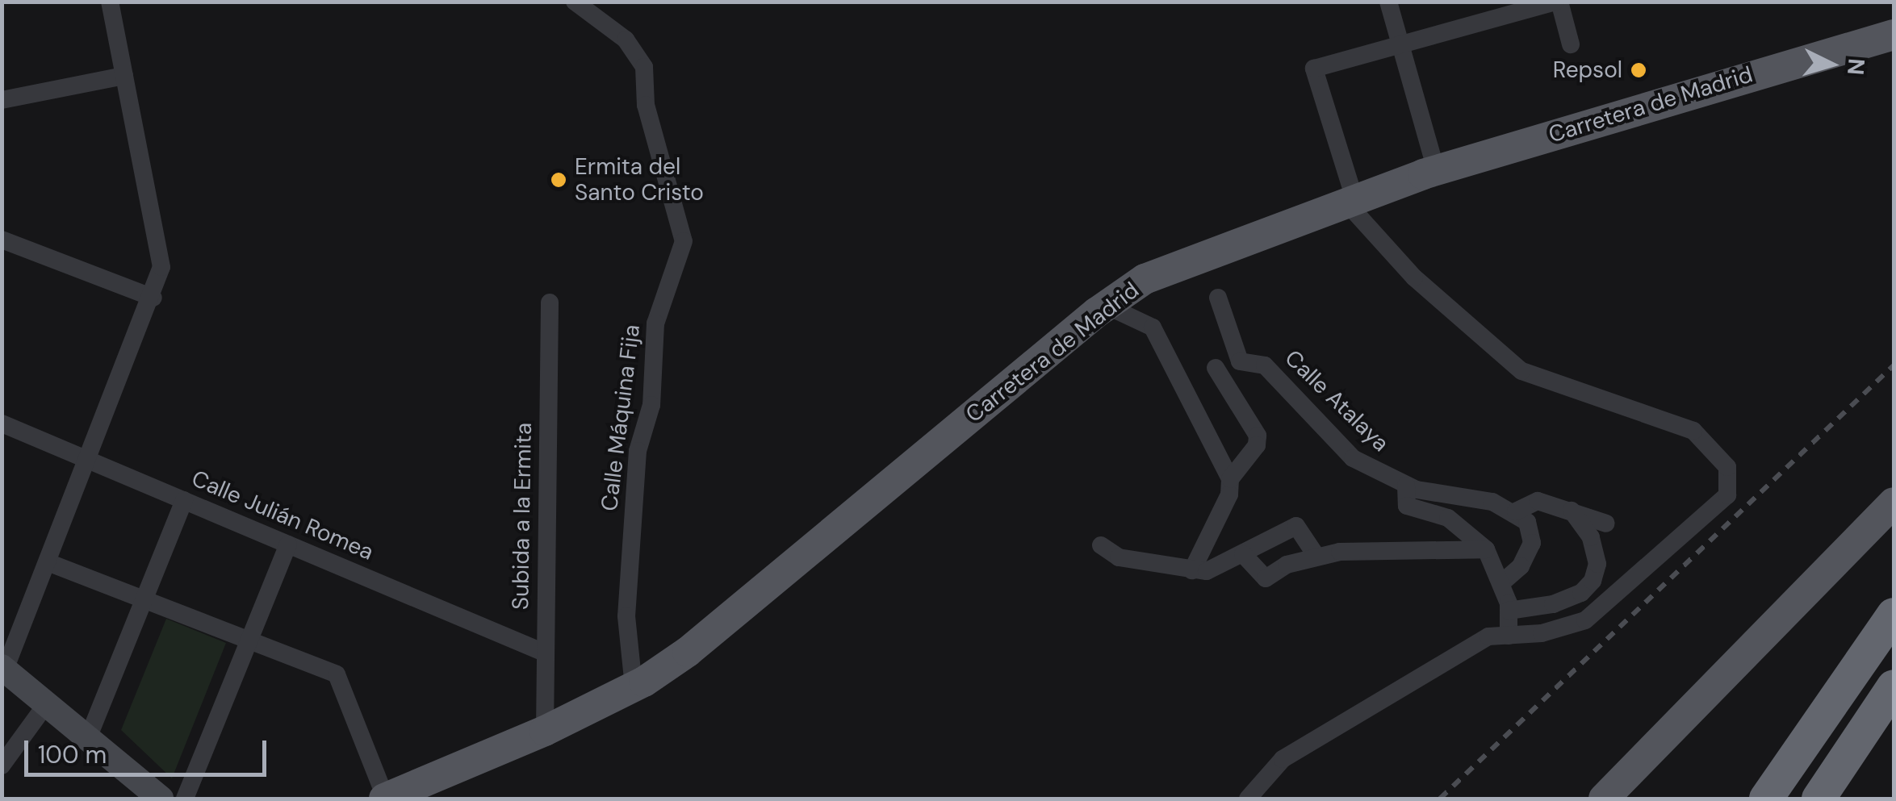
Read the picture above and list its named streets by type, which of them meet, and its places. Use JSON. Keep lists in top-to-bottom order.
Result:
{
  "streets": {
    "main road": ["Carretera de Madrid"],
    "street": [
      "Calle Atalaya",
      "Calle Máquina Fija",
      "Calle Julián Romea",
      "Subida a la Ermita"
    ]
  },
  "crossings": [
    ["Carretera de Madrid", "Calle Máquina Fija"],
    ["Carretera de Madrid", "Subida a la Ermita"],
    ["Calle Julián Romea", "Subida a la Ermita"]
  ],
  "places": ["Repsol", "Ermita del Santo Cristo"],
  "scale_bar": "100 m",
  "north": "right"
}
